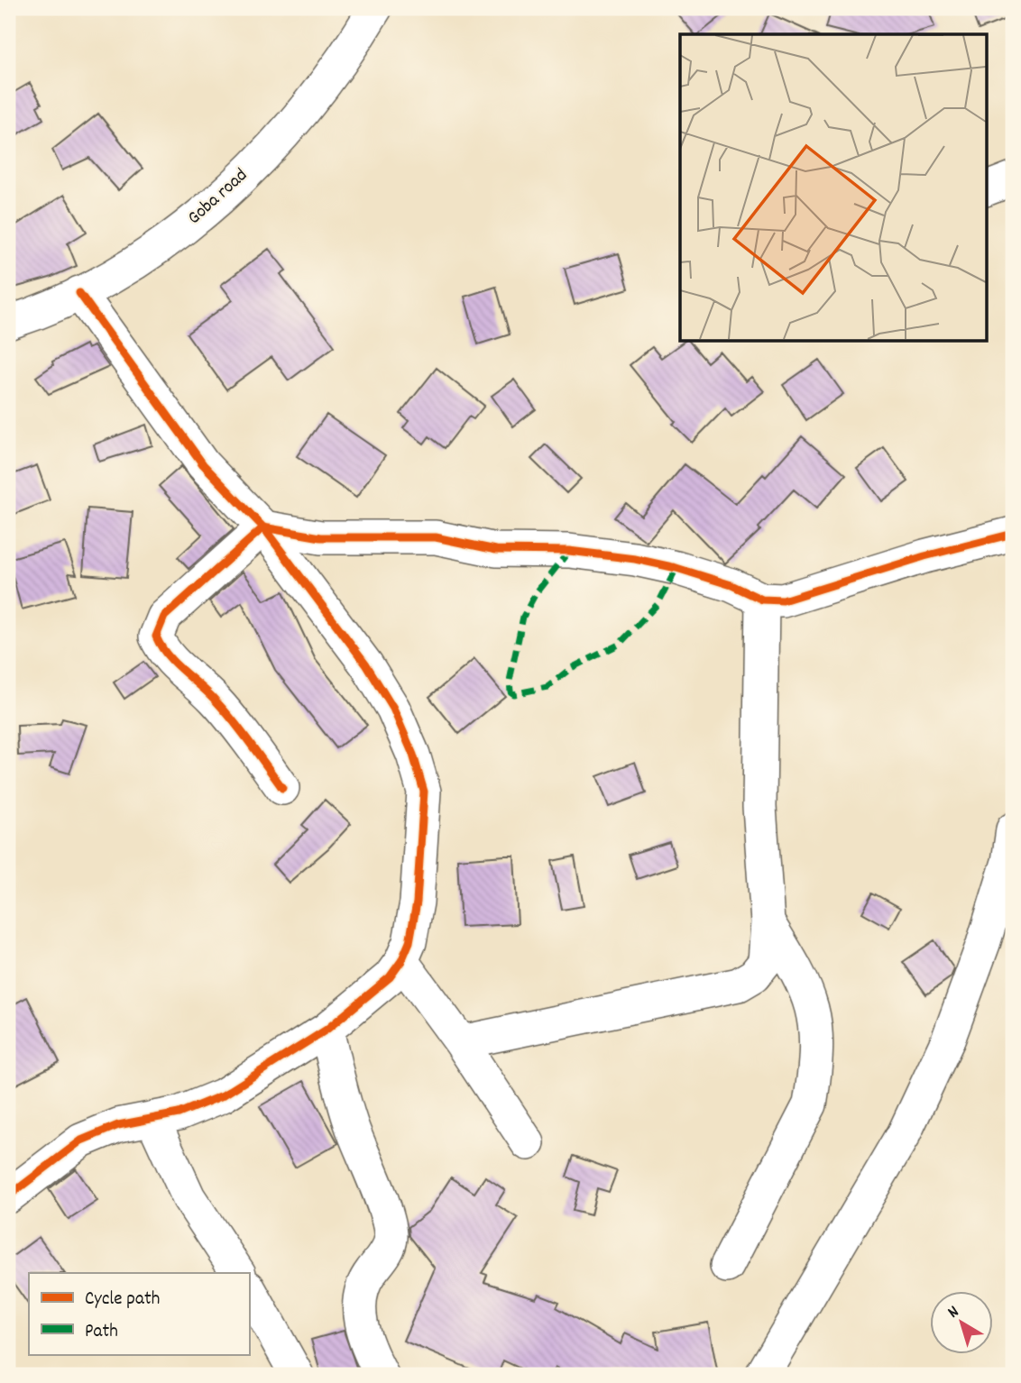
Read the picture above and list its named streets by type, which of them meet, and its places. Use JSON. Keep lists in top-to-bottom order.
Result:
{
  "streets": {
    "street": ["Goba road"]
  },
  "legend": ["Cycle path", "Path"],
  "north": "top left"
}
